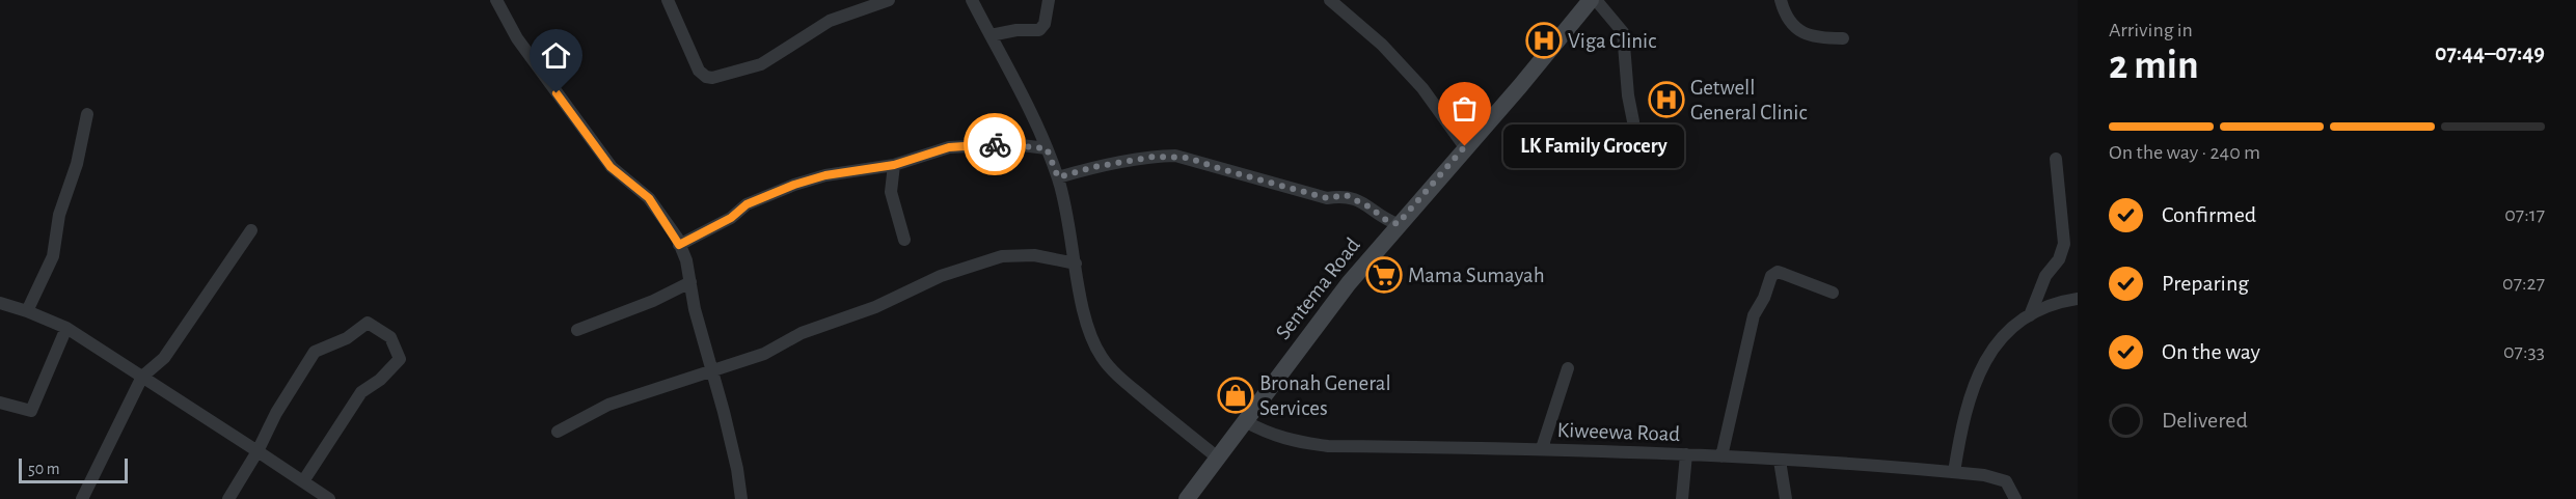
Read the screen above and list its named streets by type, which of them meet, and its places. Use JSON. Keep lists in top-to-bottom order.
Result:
{
  "streets": {
    "main road": ["Sentema Road"],
    "street": ["Kiweewa Road"]
  },
  "crossings": [
    ["Sentema Road", "Kiweewa Road"]
  ],
  "places": {
    "hospital": ["Viga Clinic", "Getwell General Clinic"],
    "other": ["LK Family Grocery"],
    "supermarket": ["Mama Sumayah"],
    "shop": ["Bronah General Services"]
  },
  "scale_bar": "50 m",
  "page": {
    "heading": ["2 min", "Arriving in", "07:44–07:49"],
    "bar": "On the way · 240 m",
    "bubble": "LK Family Grocery",
    "list": [
      ["Confirmed", "07:17"],
      ["Preparing", "07:27"],
      ["On the way", "07:33"],
      "Delivered"
    ],
    "scale": "50 m"
  }
}
